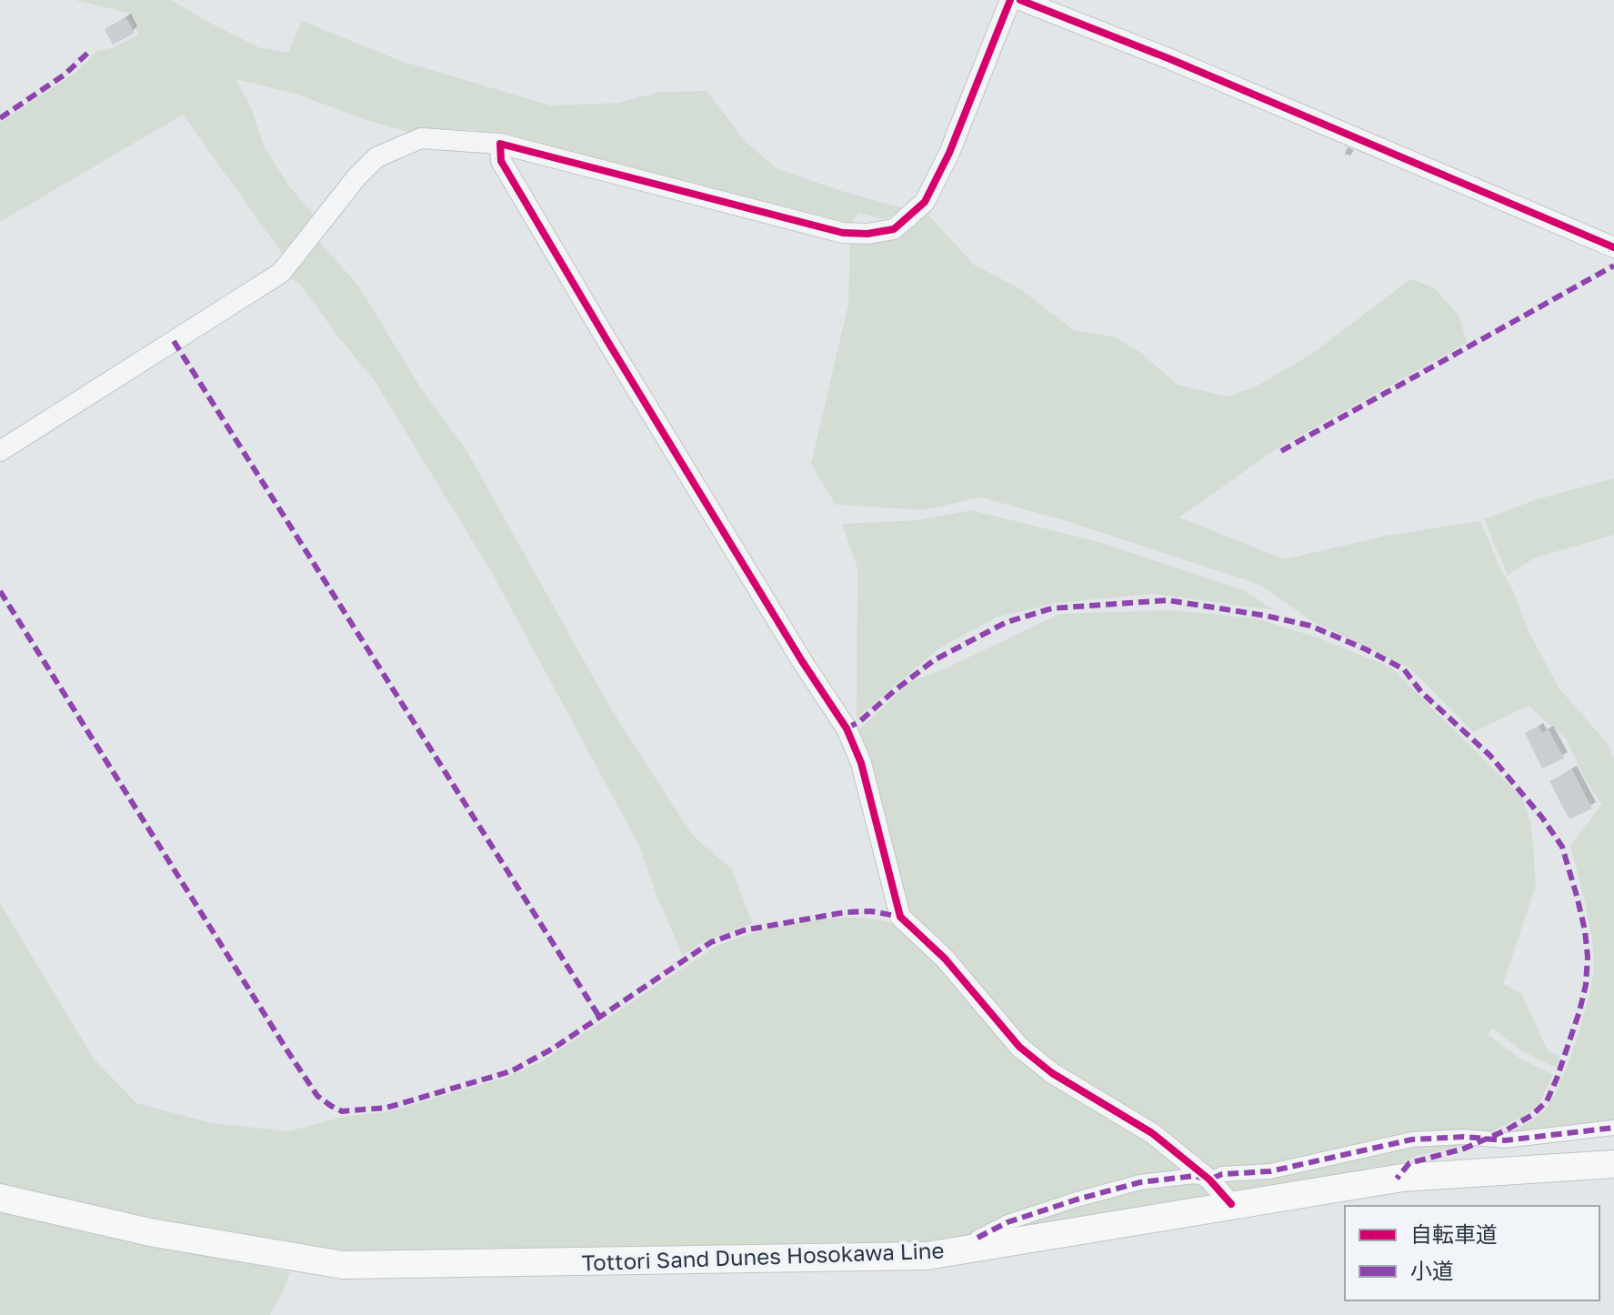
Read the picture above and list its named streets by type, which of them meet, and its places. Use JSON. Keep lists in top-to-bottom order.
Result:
{
  "streets": {
    "main road": ["Tottori Sand Dunes Hosokawa Line"]
  },
  "legend": ["自転車道", "小道"]
}
